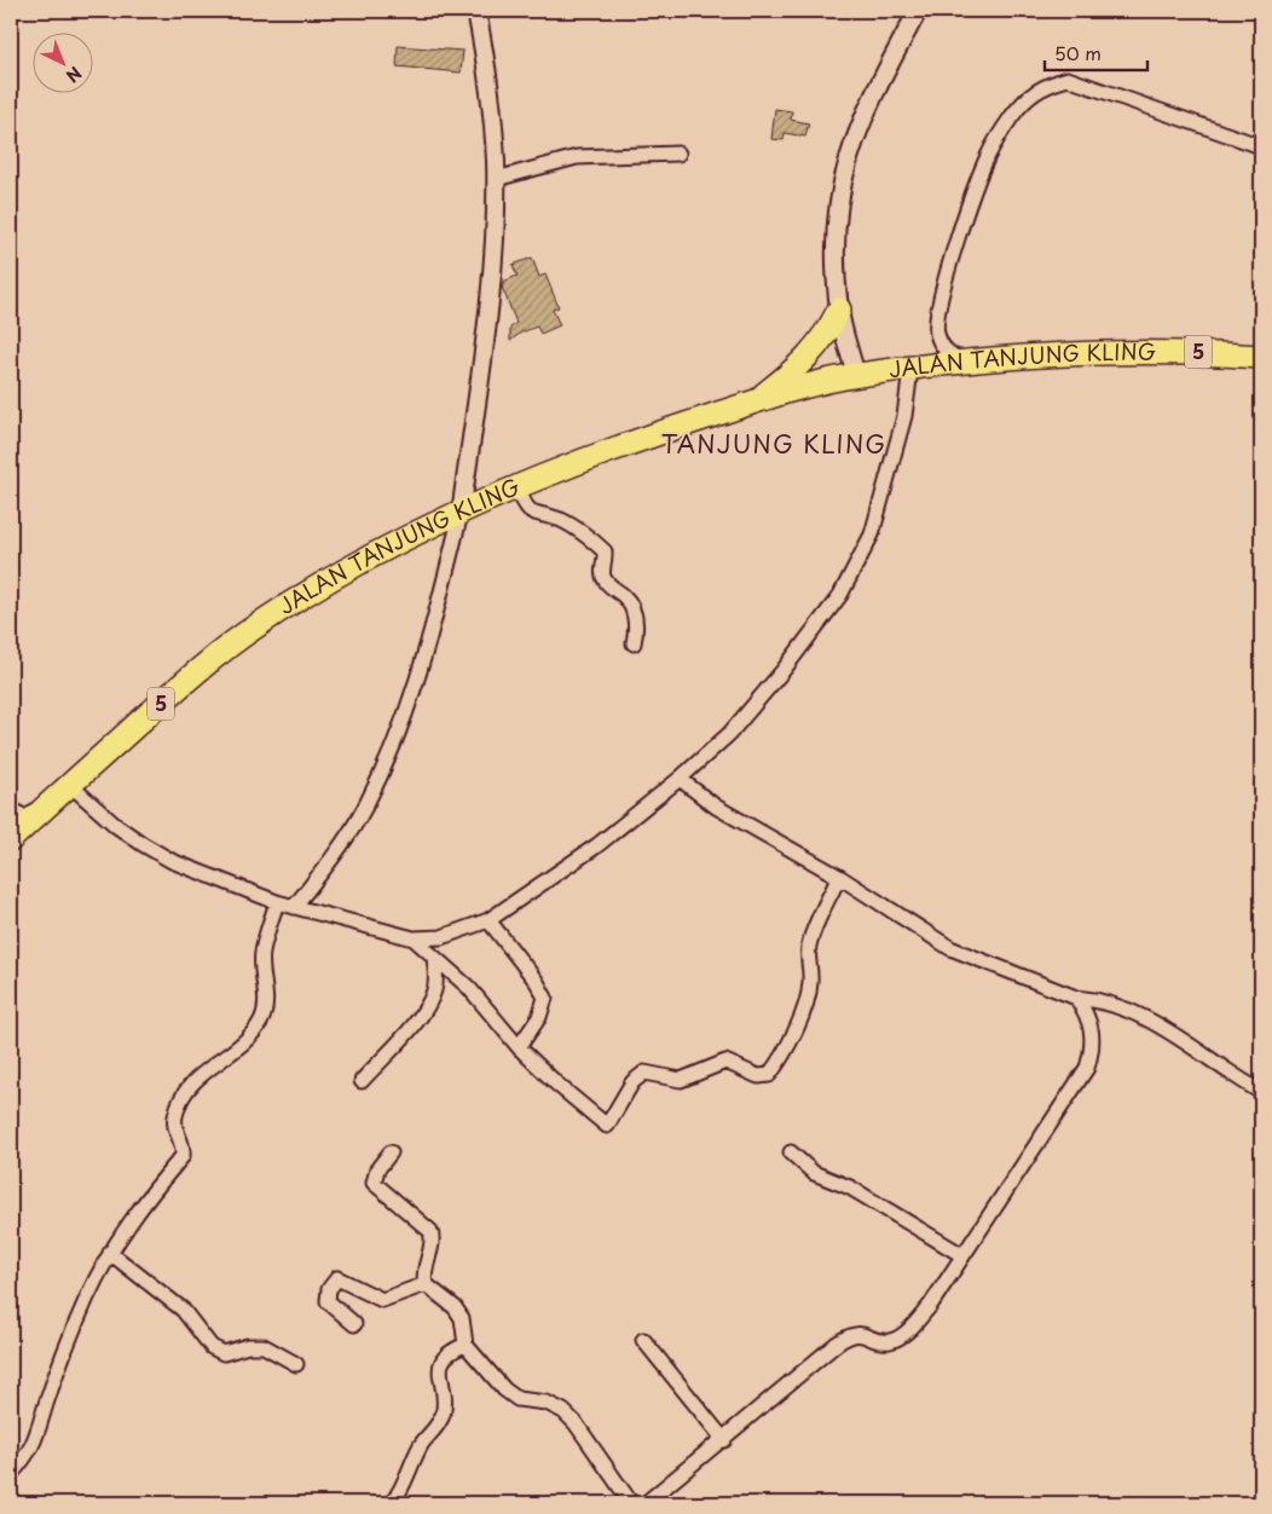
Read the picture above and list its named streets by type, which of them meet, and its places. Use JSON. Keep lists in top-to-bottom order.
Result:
{
  "streets": {
    "highway": ["5", "JALAN TANJUNG KLING"]
  },
  "districts": ["TANJUNG KLING"],
  "scale_bar": "50 m",
  "north": "bottom right"
}
